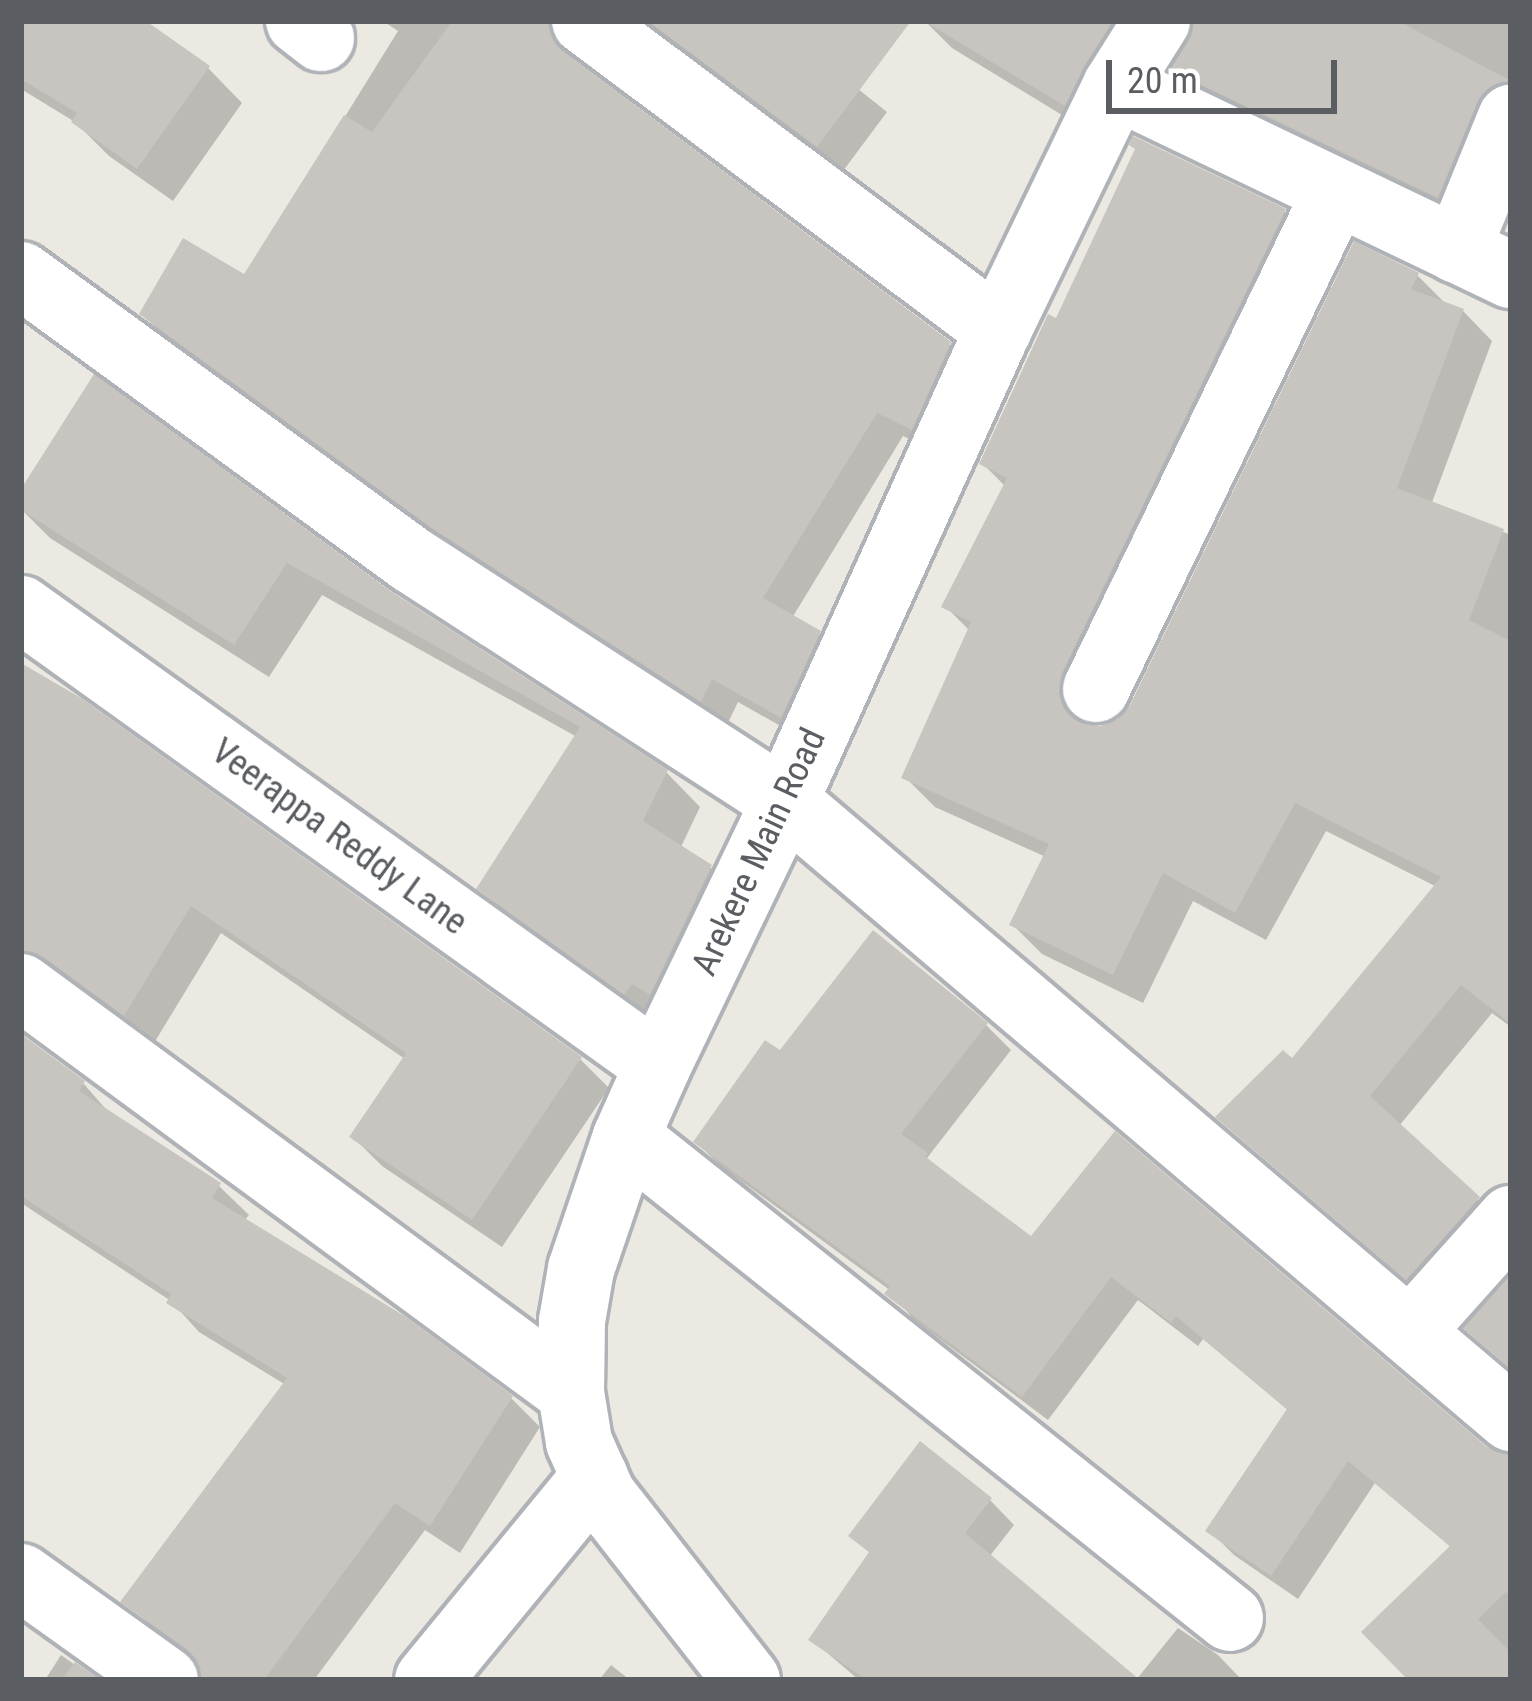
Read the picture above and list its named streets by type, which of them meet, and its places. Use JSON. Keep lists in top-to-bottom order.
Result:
{
  "streets": {
    "street": ["Veerappa Reddy Lane", "Arekere Main Road"]
  },
  "crossings": [
    ["Veerappa Reddy Lane", "Arekere Main Road"]
  ],
  "scale_bar": "20 m"
}
